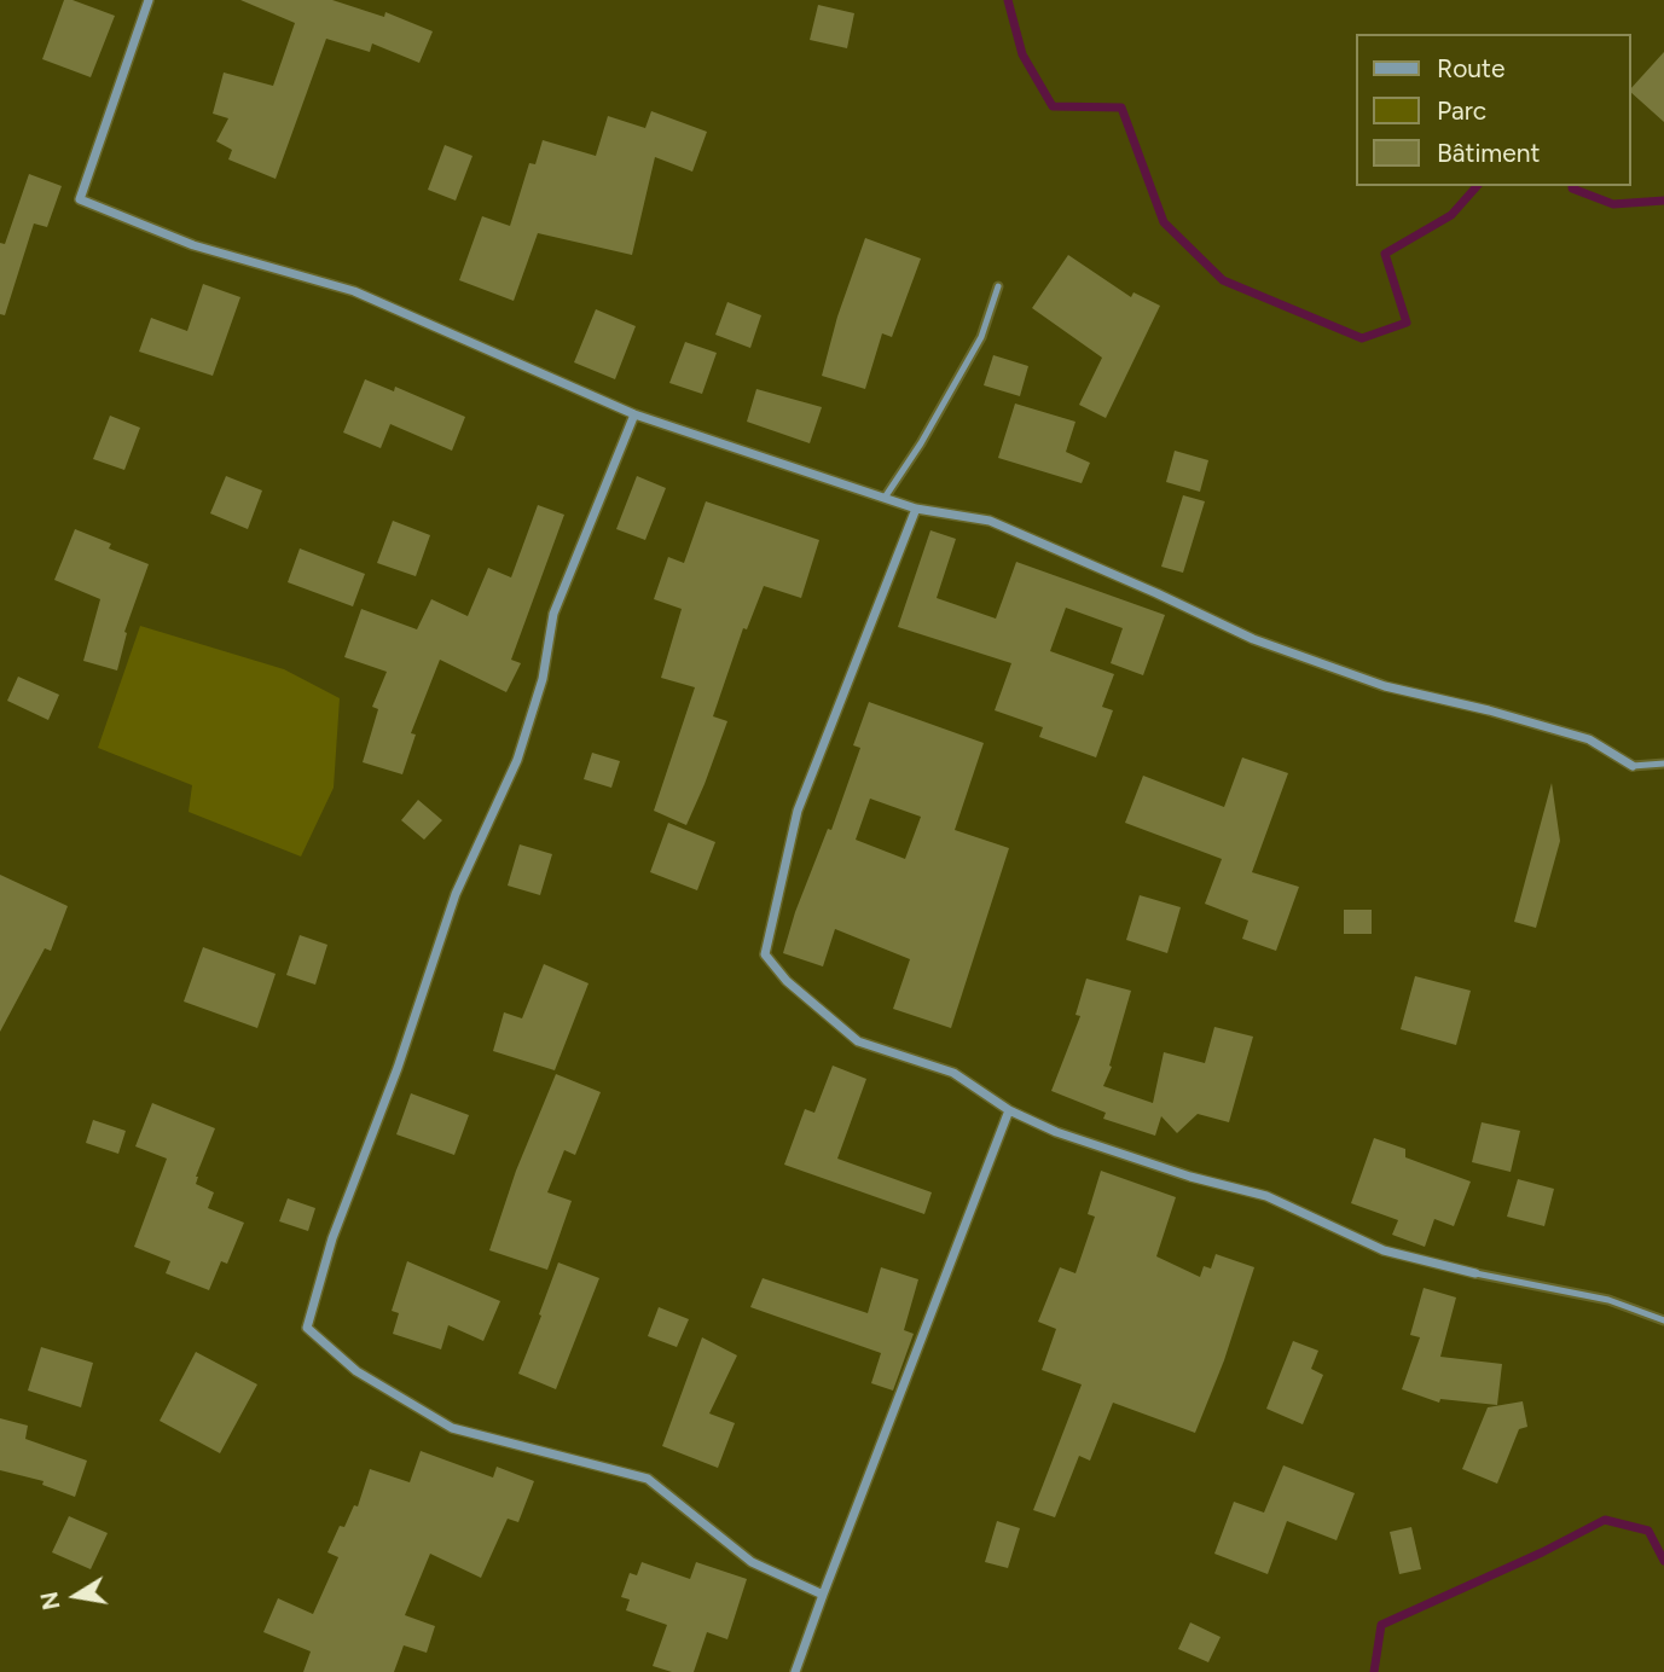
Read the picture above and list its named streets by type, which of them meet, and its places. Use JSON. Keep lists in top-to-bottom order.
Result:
{
  "legend": ["Route", "Parc", "Bâtiment"],
  "north": "left"
}
